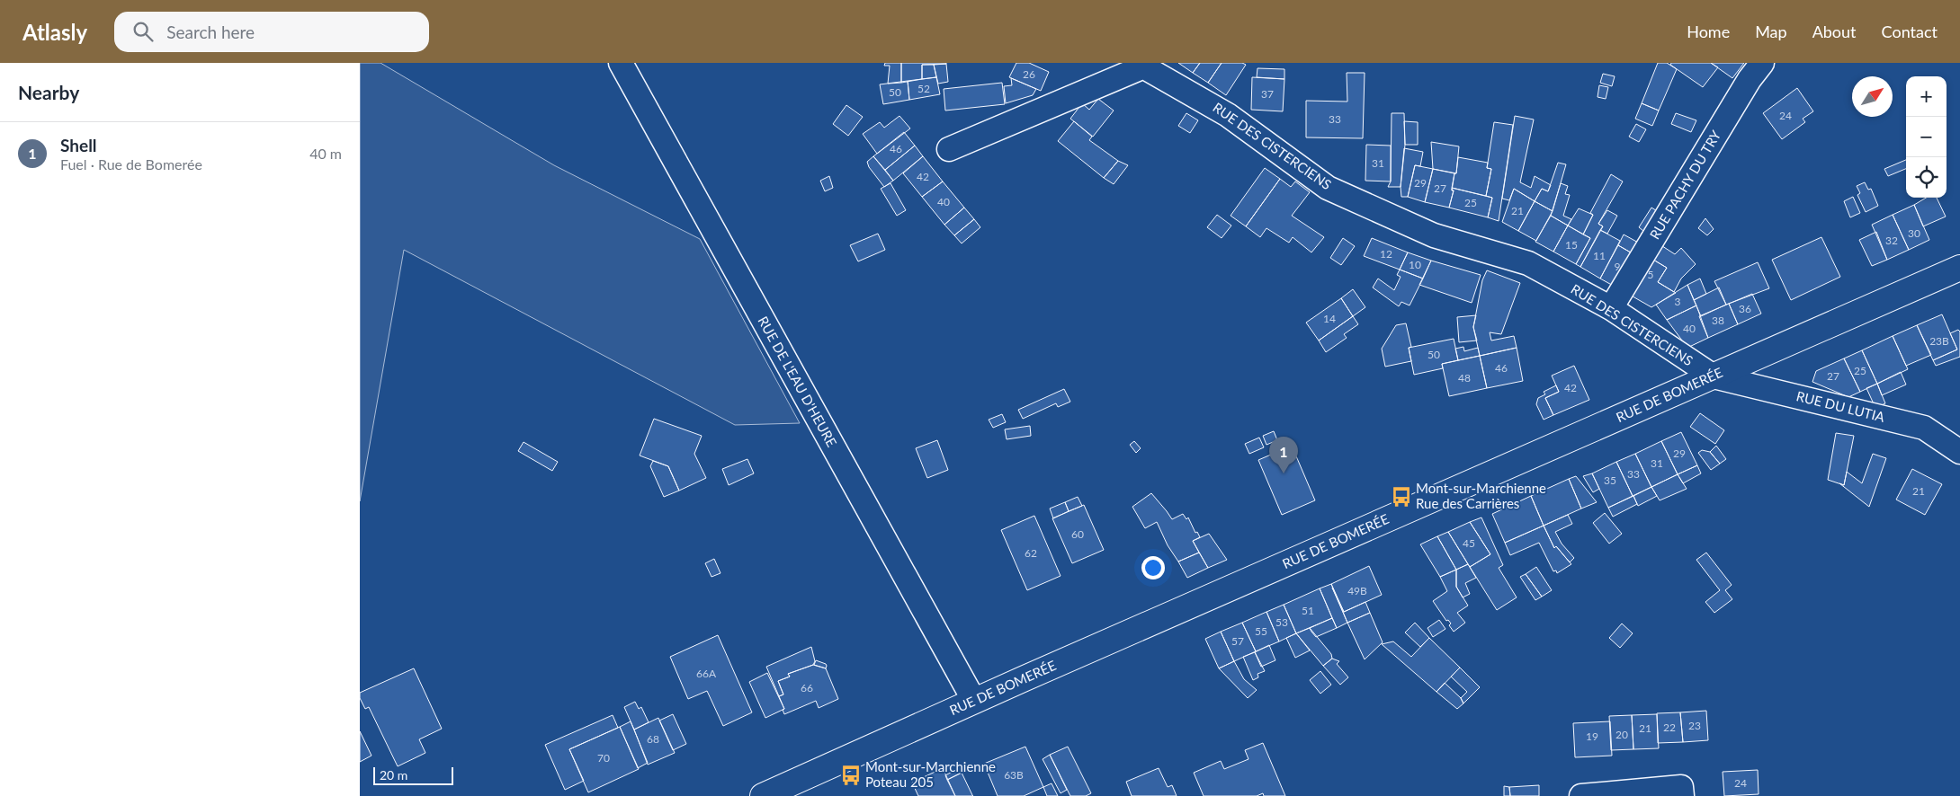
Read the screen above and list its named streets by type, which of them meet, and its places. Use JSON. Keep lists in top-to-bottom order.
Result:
{
  "streets": {
    "main road": ["RUE DE BOMERÉE"],
    "street": [
      "RUE DES CISTERCIENS",
      "RUE PACHY DU TRY",
      "RUE DE L'EAU D'HEURE",
      "RUE DU LUTIA"
    ]
  },
  "crossings": [
    ["RUE DES CISTERCIENS", "RUE PACHY DU TRY"],
    ["RUE DES CISTERCIENS", "RUE DE BOMERÉE"],
    ["RUE DES CISTERCIENS", "RUE DU LUTIA"],
    ["RUE DE L'EAU D'HEURE", "RUE DE BOMERÉE"],
    ["RUE DE BOMERÉE", "RUE DU LUTIA"]
  ],
  "places": {
    "bus stop": ["Mont-sur-Marchienne Rue des Carrières", "Mont-sur-Marchienne Poteau 205"]
  },
  "house_numbers": [
    "26",
    "52",
    "50",
    "37",
    "24",
    "33",
    "46",
    "31",
    "42",
    "29",
    "27",
    "40",
    "25",
    "21",
    "30",
    "32",
    "15",
    "12",
    "11",
    "10",
    "9",
    "5",
    "3",
    "36",
    "14",
    "38",
    "40",
    "23B",
    "50",
    "46",
    "25",
    "27",
    "48",
    "42",
    "29",
    "31",
    "33",
    "35",
    "21",
    "60",
    "45",
    "62",
    "49B",
    "51",
    "53",
    "55",
    "57",
    "66A",
    "66",
    "23",
    "22",
    "21",
    "20",
    "19",
    "68",
    "70",
    "63B",
    "24"
  ],
  "scale_bar": "20 m",
  "north": "top right",
  "page": {
    "header": "Atlasly",
    "search": "Search here",
    "nav": [
      "Home",
      "Map",
      "About",
      "Contact"
    ],
    "heading": "Nearby",
    "map_buttons": ["+", "−"],
    "list": [
      {
        "mark": "1",
        "name": "Shell",
        "note": "Fuel · Rue de Bomerée",
        "value": "40 m"
      }
    ],
    "pins": "1",
    "scale": "20 m"
  }
}
